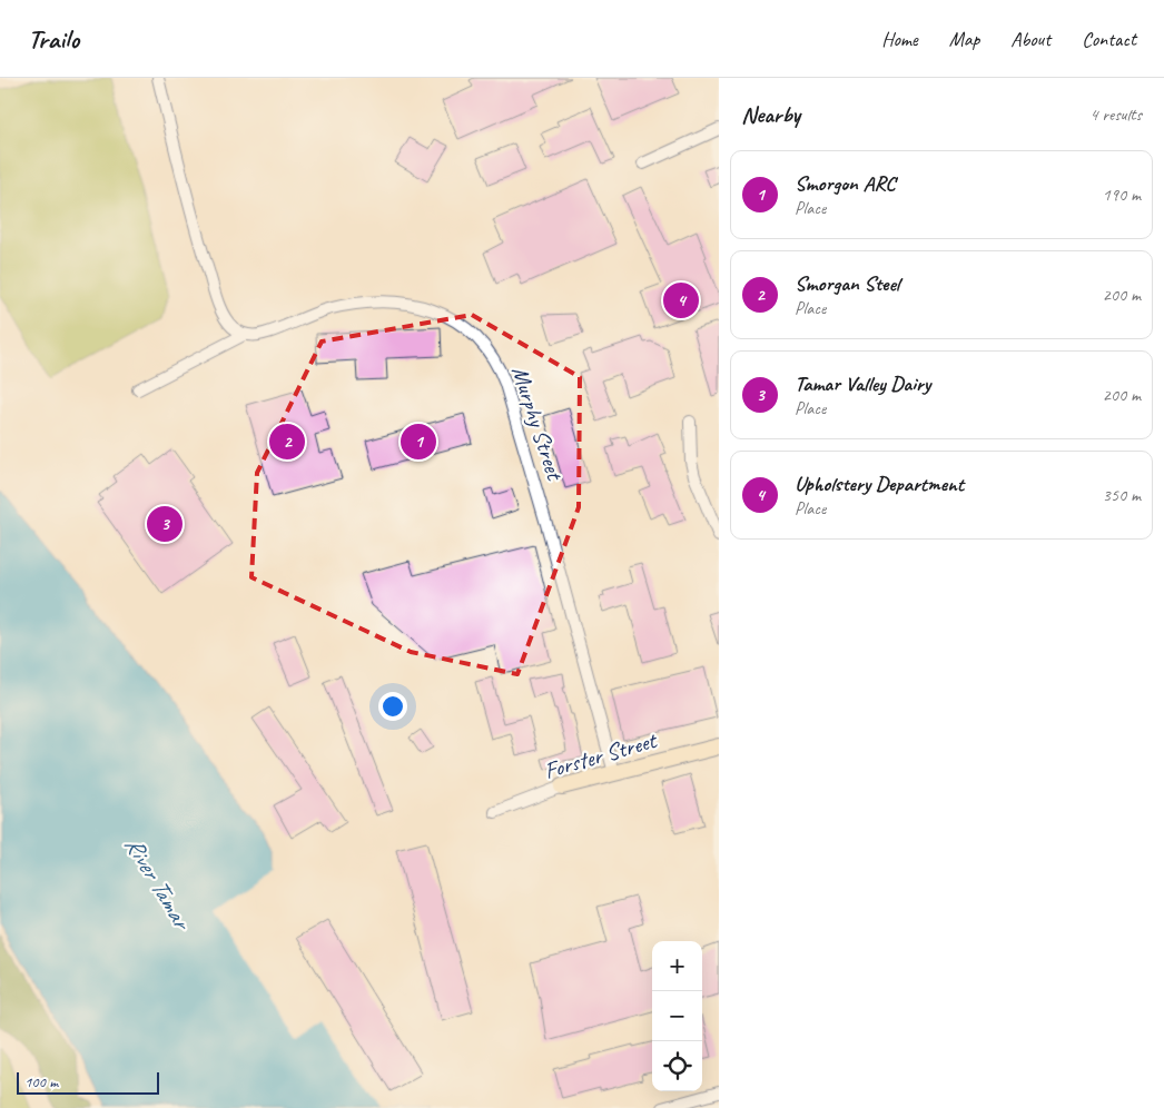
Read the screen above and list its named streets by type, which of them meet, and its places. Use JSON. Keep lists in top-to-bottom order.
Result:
{
  "streets": {
    "street": ["Murphy Street", "Forster Street"]
  },
  "crossings": [
    ["Murphy Street", "Forster Street"]
  ],
  "water": ["River Tamar"],
  "scale_bar": "100 m",
  "page": {
    "header": "Trailo",
    "nav": [
      "Home",
      "Map",
      "About",
      "Contact"
    ],
    "heading": ["Nearby", "4 results"],
    "list": [
      {
        "mark": "1",
        "name": "Smorgon ARC",
        "note": "Place",
        "value": "190 m"
      },
      {
        "mark": "2",
        "name": "Smorgan Steel",
        "note": "Place",
        "value": "200 m"
      },
      {
        "mark": "3",
        "name": "Tamar Valley Dairy",
        "note": "Place",
        "value": "200 m"
      },
      {
        "mark": "4",
        "name": "Upholstery Department",
        "note": "Place",
        "value": "350 m"
      }
    ],
    "pins": [
      "4",
      "1",
      "2",
      "3"
    ],
    "map_buttons": ["+", "−"],
    "scale": "100 m"
  }
}
